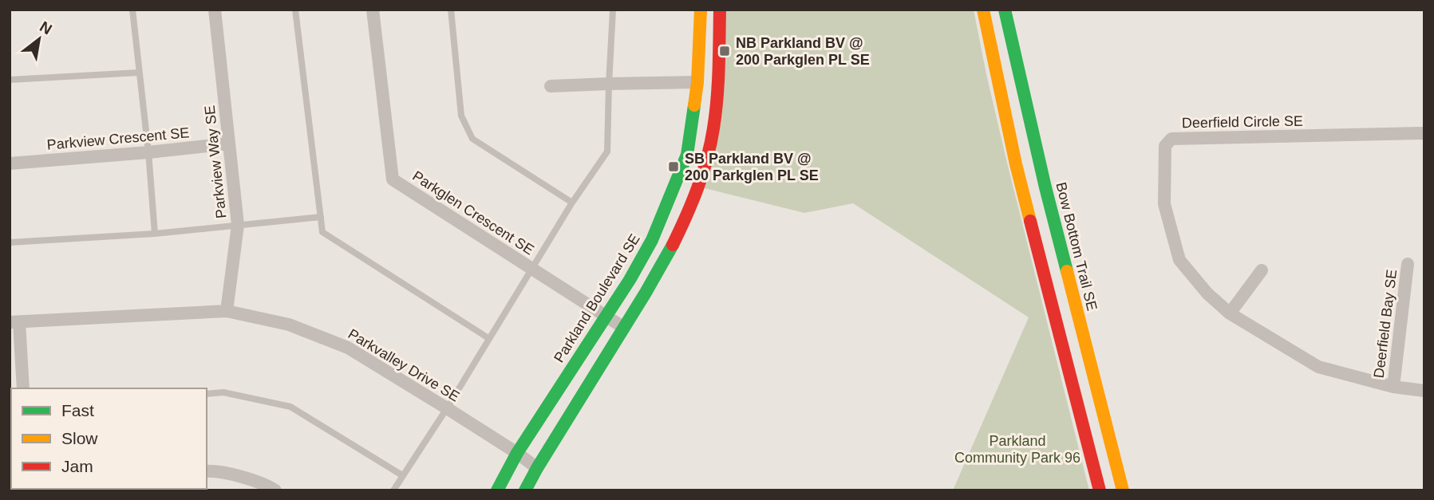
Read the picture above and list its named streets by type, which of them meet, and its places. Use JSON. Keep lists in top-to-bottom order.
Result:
{
  "streets": {
    "street": [
      "Deerfield Circle SE",
      "Parkview Crescent SE",
      "Parkview Way SE",
      "Parkglen Crescent SE",
      "Bow Bottom Trail SE",
      "Parkland Boulevard SE",
      "Deerfield Bay SE",
      "Parkvalley Drive SE"
    ]
  },
  "crossings": [
    ["Deerfield Circle SE", "Deerfield Bay SE"],
    ["Parkview Crescent SE", "Parkview Way SE"],
    ["Parkview Way SE", "Parkvalley Drive SE"],
    ["Parkglen Crescent SE", "Parkland Boulevard SE"],
    ["Parkland Boulevard SE", "Parkvalley Drive SE"]
  ],
  "parks": ["Parkland Community Park 96"],
  "places": {
    "transit": ["NB Parkland BV @ 200 Parkglen PL SE", "SB Parkland BV @ 200 Parkglen PL SE"]
  },
  "legend": ["Fast", "Slow", "Jam"],
  "north": "top right"
}
